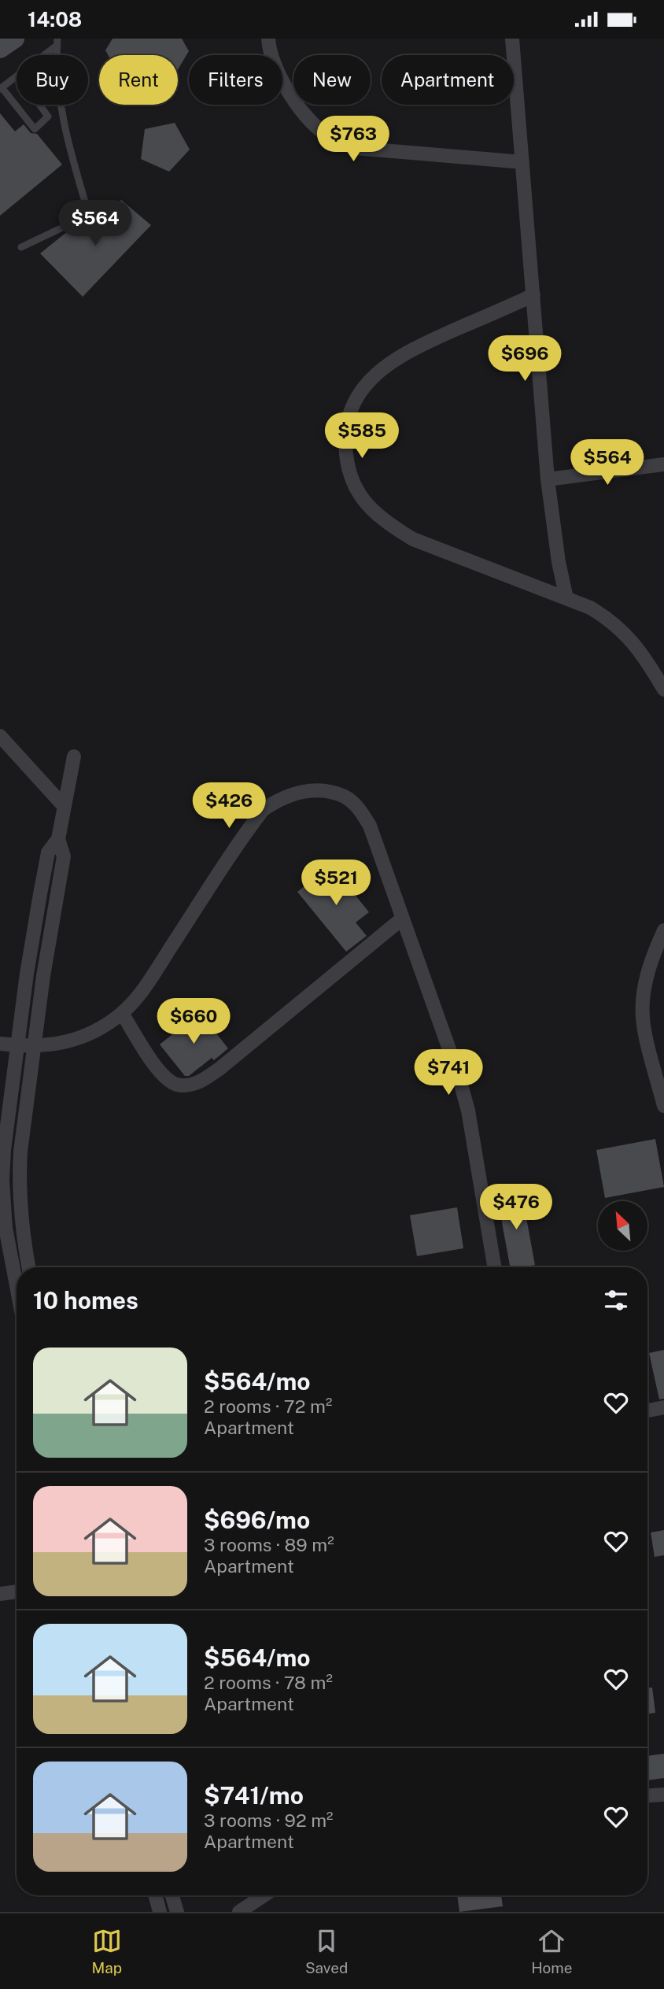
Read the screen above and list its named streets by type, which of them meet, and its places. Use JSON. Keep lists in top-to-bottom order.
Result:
{
  "north": "top left",
  "page": {
    "status": "14:08",
    "chip": [
      "Buy",
      "Rent",
      "Filters",
      "New",
      "Apartment"
    ],
    "price": [
      "$763",
      "$564",
      "$696",
      "$585",
      "$564",
      "$426",
      "$521",
      "$660",
      "$741",
      "$476"
    ],
    "heading": "10 homes",
    "list": [
      {
        "name": "$564/mo",
        "note": "2 rooms · 72 m² · Apartment"
      },
      {
        "name": "$696/mo",
        "note": "3 rooms · 89 m² · Apartment"
      },
      {
        "name": "$564/mo",
        "note": "2 rooms · 78 m² · Apartment"
      },
      {
        "name": "$741/mo",
        "note": "3 rooms · 92 m² · Apartment"
      }
    ],
    "tabs": ["Map", "Saved", "Home"]
  }
}
